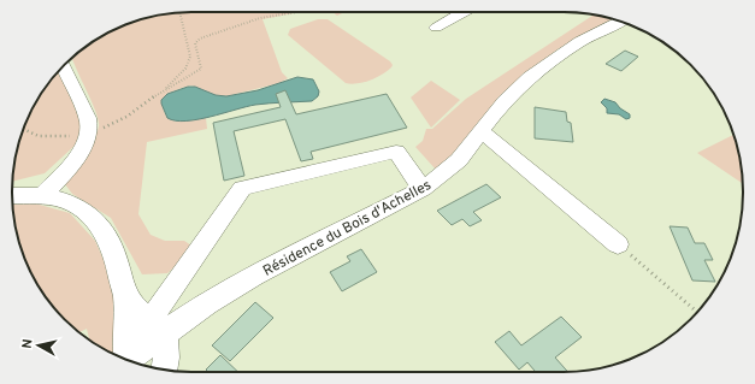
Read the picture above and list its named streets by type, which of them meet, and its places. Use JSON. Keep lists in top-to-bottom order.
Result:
{
  "streets": {
    "street": ["Résidence du Bois d'Achelles"]
  },
  "north": "left"
}
